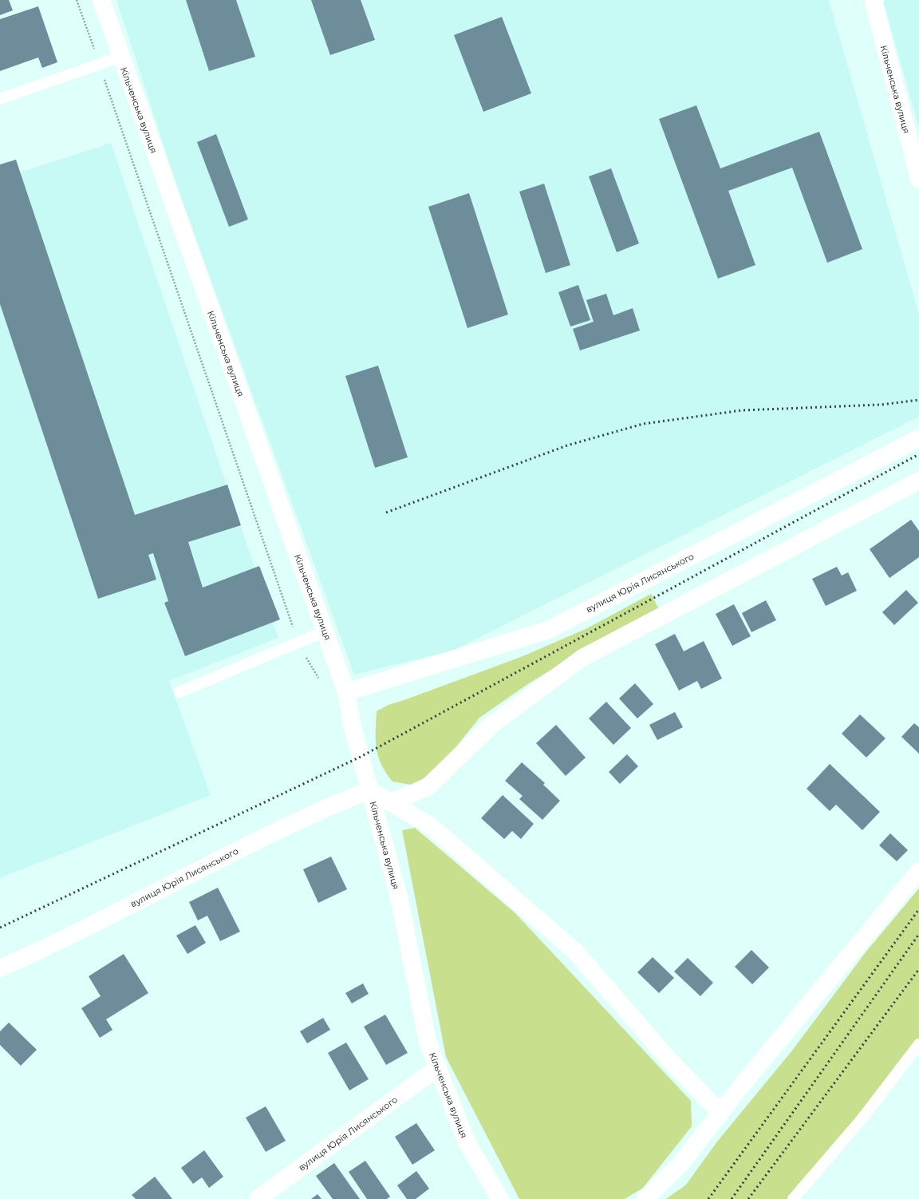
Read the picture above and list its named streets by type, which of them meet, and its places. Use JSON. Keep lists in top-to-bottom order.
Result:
{
  "streets": {
    "street": ["Кільченська вулиця", "вулиця Юрія Лисянського"]
  },
  "crossings": [
    ["Кільченська вулиця", "вулиця Юрія Лисянського"]
  ]
}
